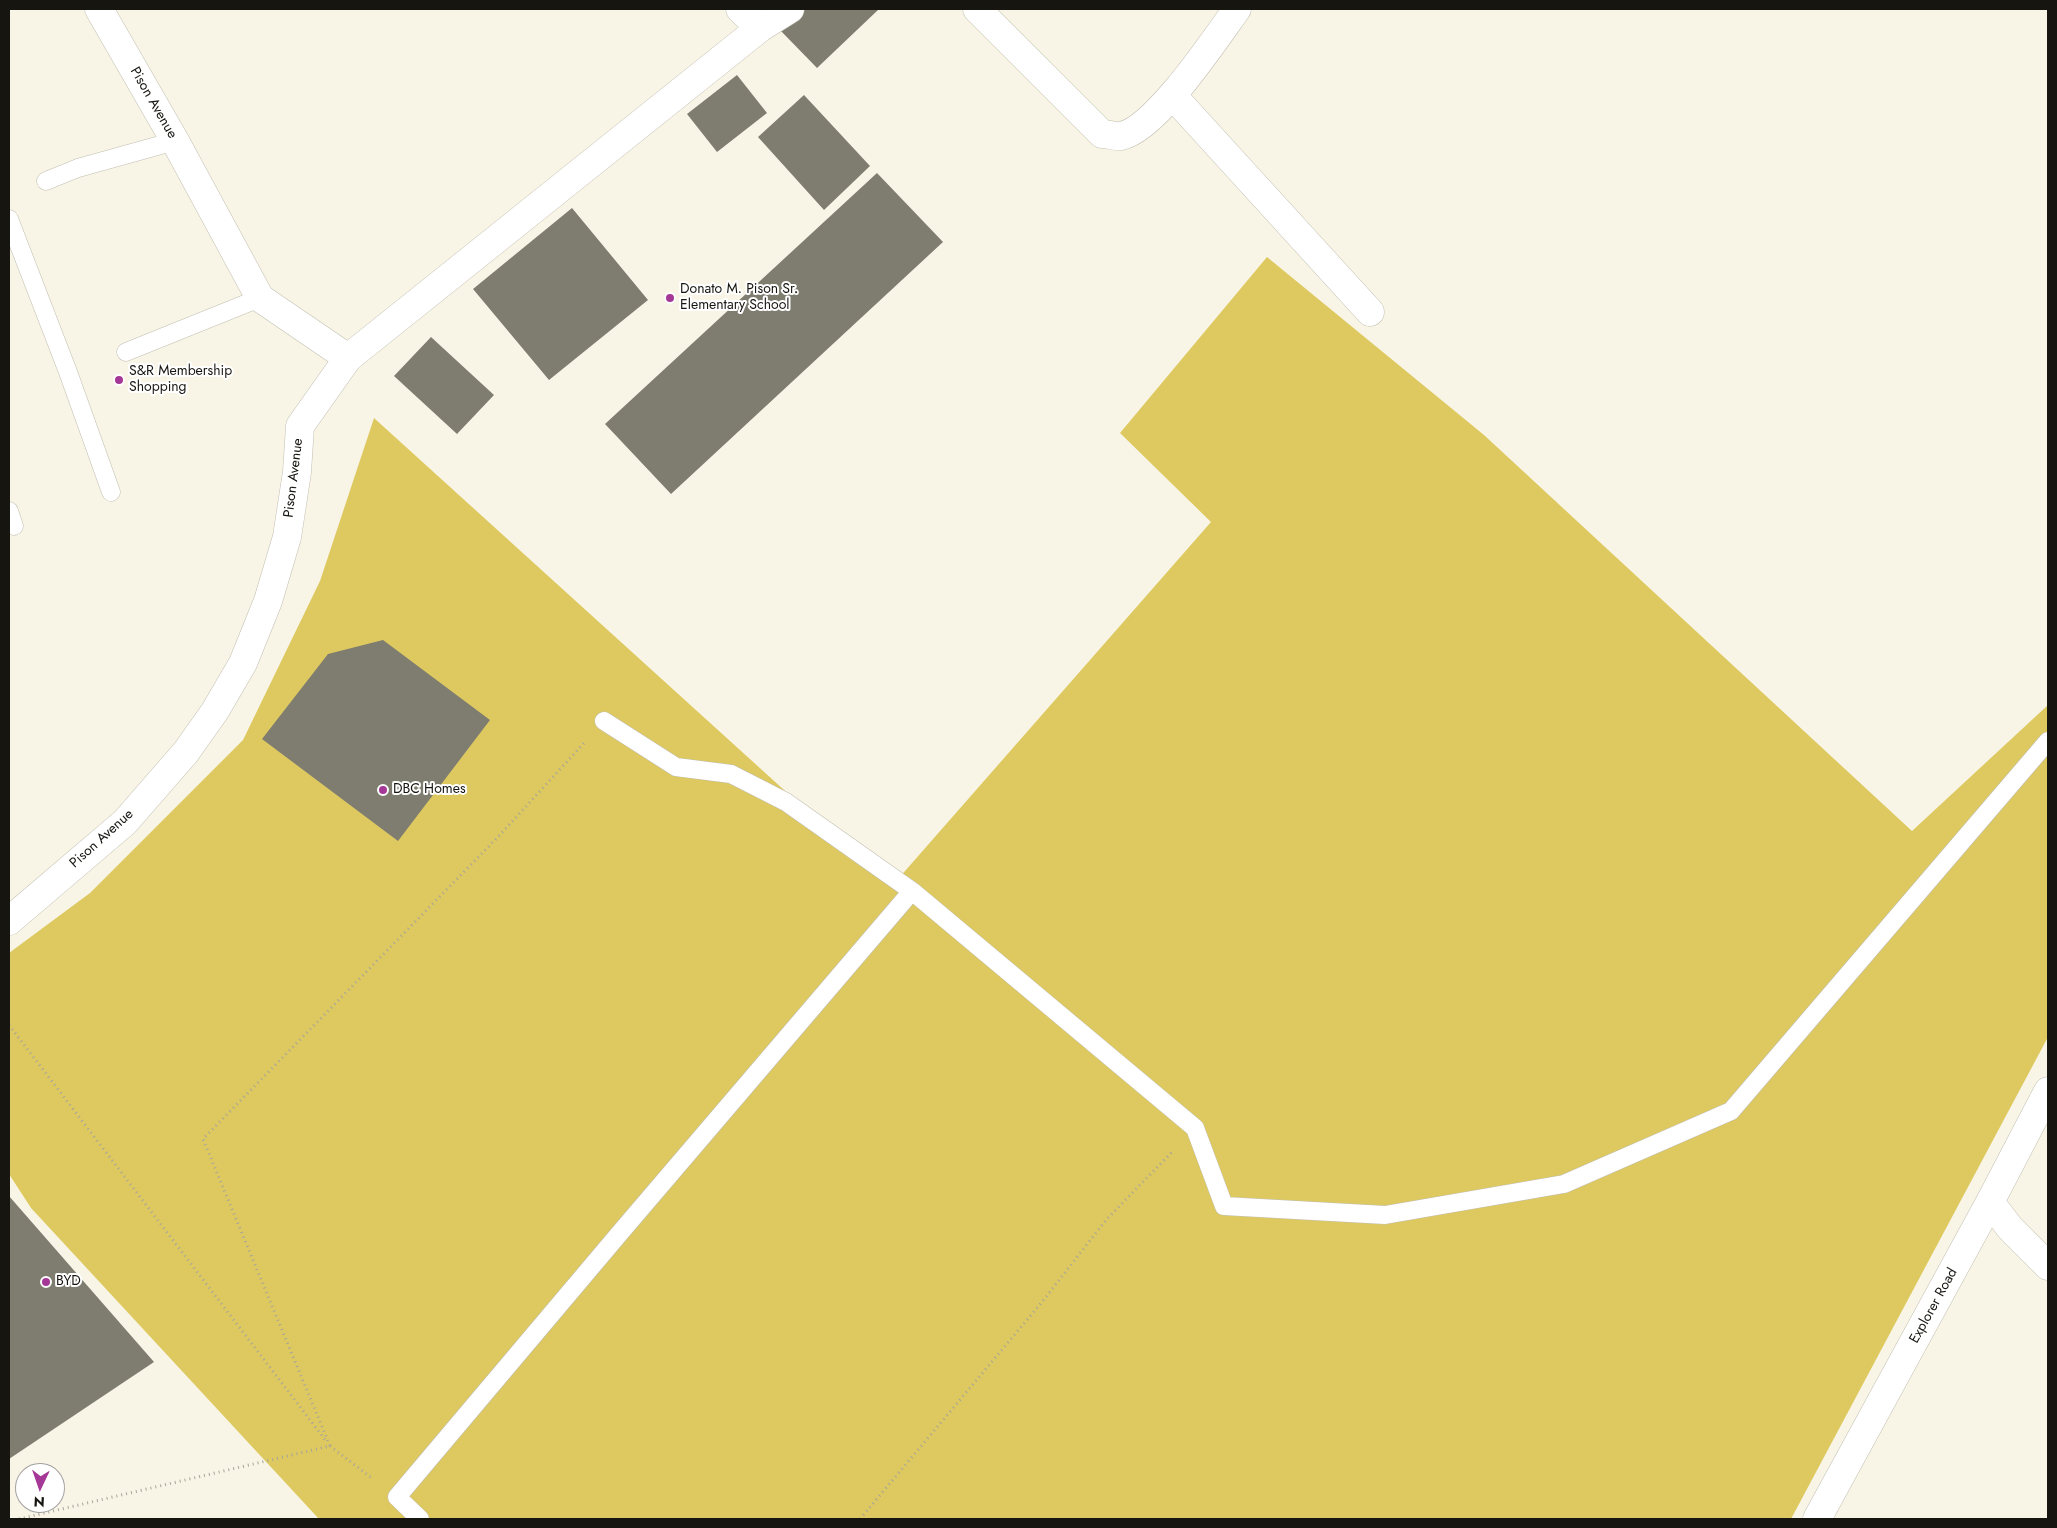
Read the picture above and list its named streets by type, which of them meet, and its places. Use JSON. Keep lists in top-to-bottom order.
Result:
{
  "streets": {
    "street": ["Pison Avenue", "Explorer Road"]
  },
  "places": [
    "Donato M. Pison Sr. Elementary School",
    "S&R Membership Shopping",
    "DBC Homes",
    "BYD"
  ],
  "north": "bottom"
}
